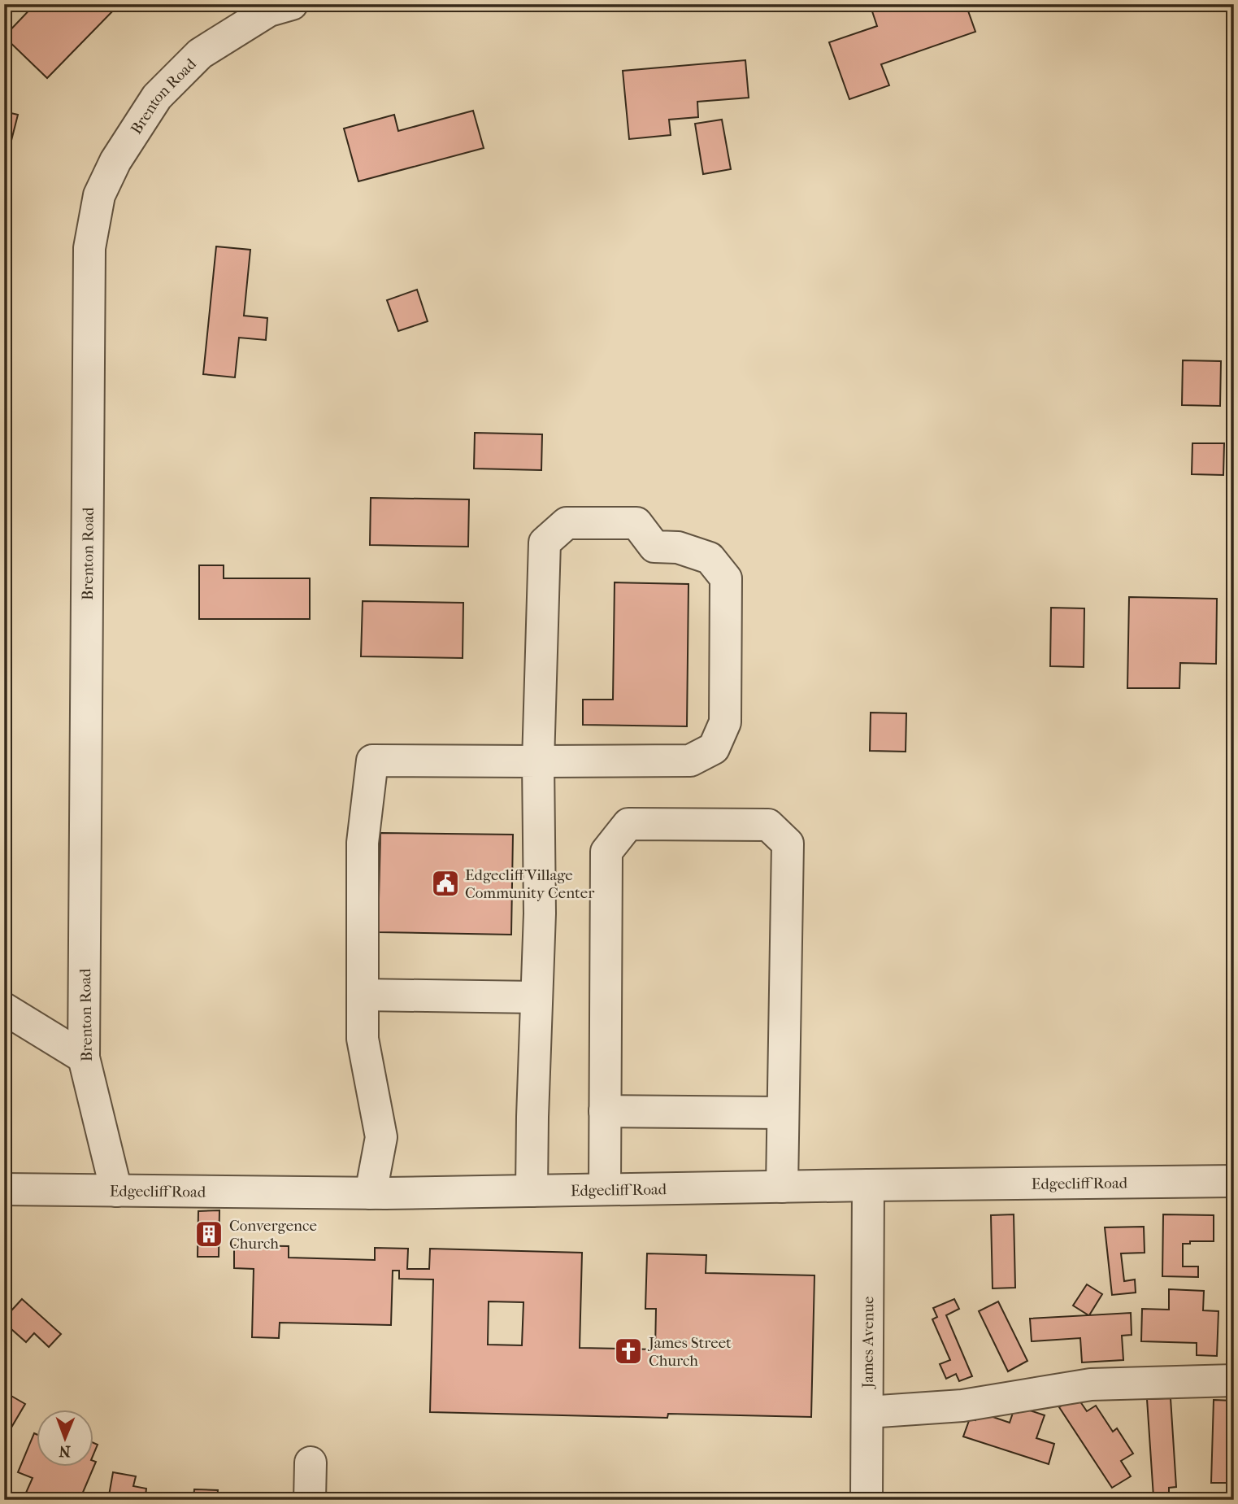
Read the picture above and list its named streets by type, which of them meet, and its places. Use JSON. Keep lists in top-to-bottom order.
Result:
{
  "streets": {
    "street": ["Brenton Road", "Edgecliff Road", "James Avenue"]
  },
  "crossings": [
    ["Brenton Road", "Edgecliff Road"],
    ["Edgecliff Road", "James Avenue"]
  ],
  "places": {
    "public building": ["Edgecliff Village Community Center"],
    "building": ["Convergence Church"],
    "church": ["James Street Church"]
  },
  "north": "bottom"
}
